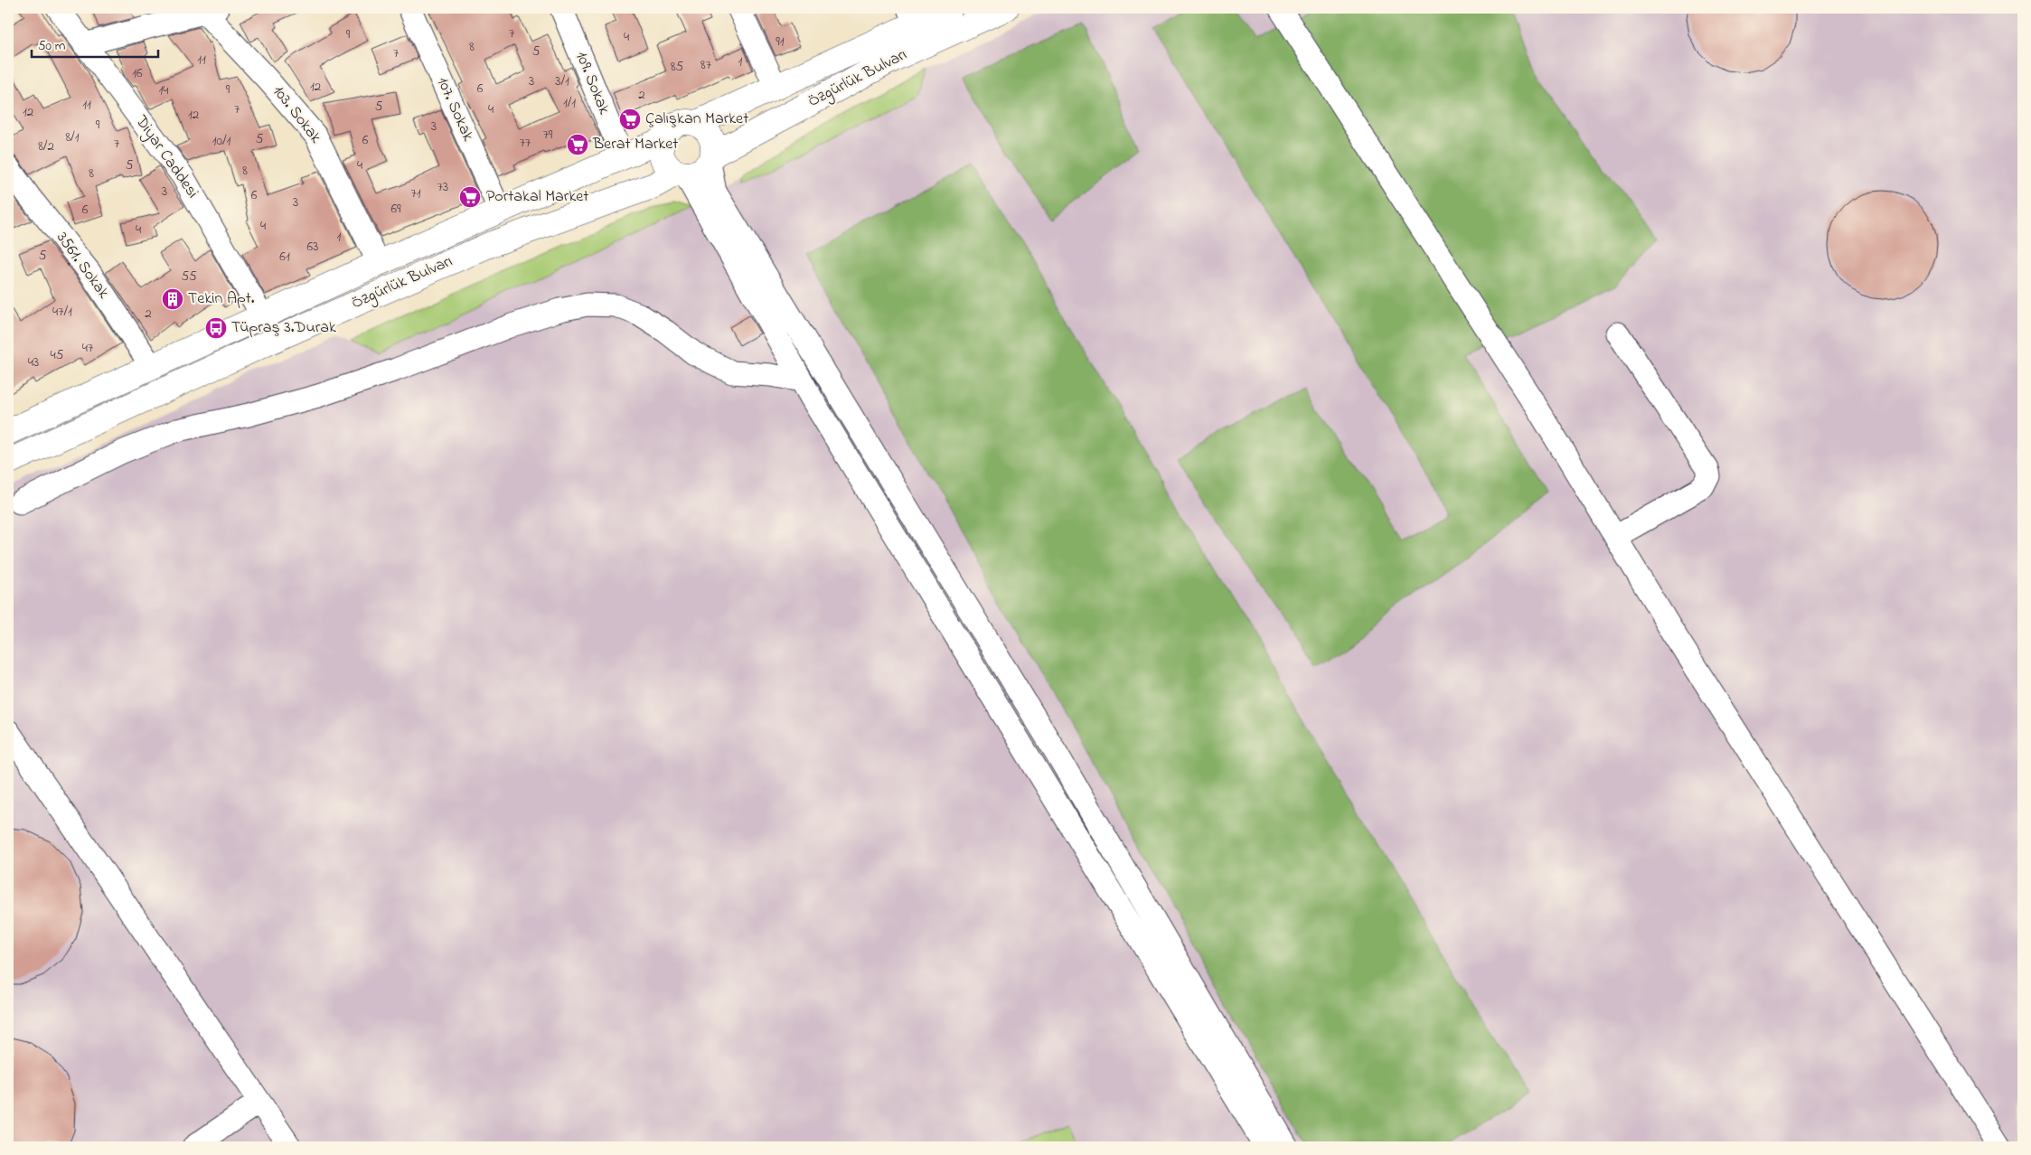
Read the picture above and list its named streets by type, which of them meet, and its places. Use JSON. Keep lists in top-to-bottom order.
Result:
{
  "streets": {
    "main road": ["Özgürlük Bulvarı"],
    "street": [
      "109. Sokak",
      "107. Sokak",
      "103. Sokak",
      "Diyar Caddesi",
      "3561. Sokak"
    ]
  },
  "crossings": [
    ["Özgürlük Bulvarı", "109. Sokak"],
    ["Özgürlük Bulvarı", "107. Sokak"],
    ["Özgürlük Bulvarı", "103. Sokak"],
    ["Özgürlük Bulvarı", "Diyar Caddesi"],
    ["Özgürlük Bulvarı", "3561. Sokak"]
  ],
  "places": {
    "supermarket": ["Çalışkan Market", "Berat Market", "Portakal Market"],
    "building": ["Tekin Apt."],
    "bus stop": ["Tüpraş 3.Durak"]
  },
  "house_numbers": [
    "7",
    "9",
    "4",
    "91",
    "8",
    "5",
    "7",
    "11",
    "1",
    "87",
    "85",
    "16",
    "3",
    "3/1",
    "12",
    "6",
    "9",
    "14",
    "2",
    "1/1",
    "11",
    "5",
    "7",
    "4",
    "12",
    "12",
    "9",
    "3",
    "79",
    "8/1",
    "5",
    "6",
    "10/1",
    "77",
    "7",
    "8/2",
    "5",
    "4",
    "8",
    "8",
    "73",
    "3",
    "71",
    "6",
    "3",
    "69",
    "6",
    "4",
    "4",
    "1",
    "63",
    "5",
    "61",
    "55",
    "47/1",
    "2",
    "47",
    "45",
    "43"
  ],
  "scale_bar": "50 m"
}
